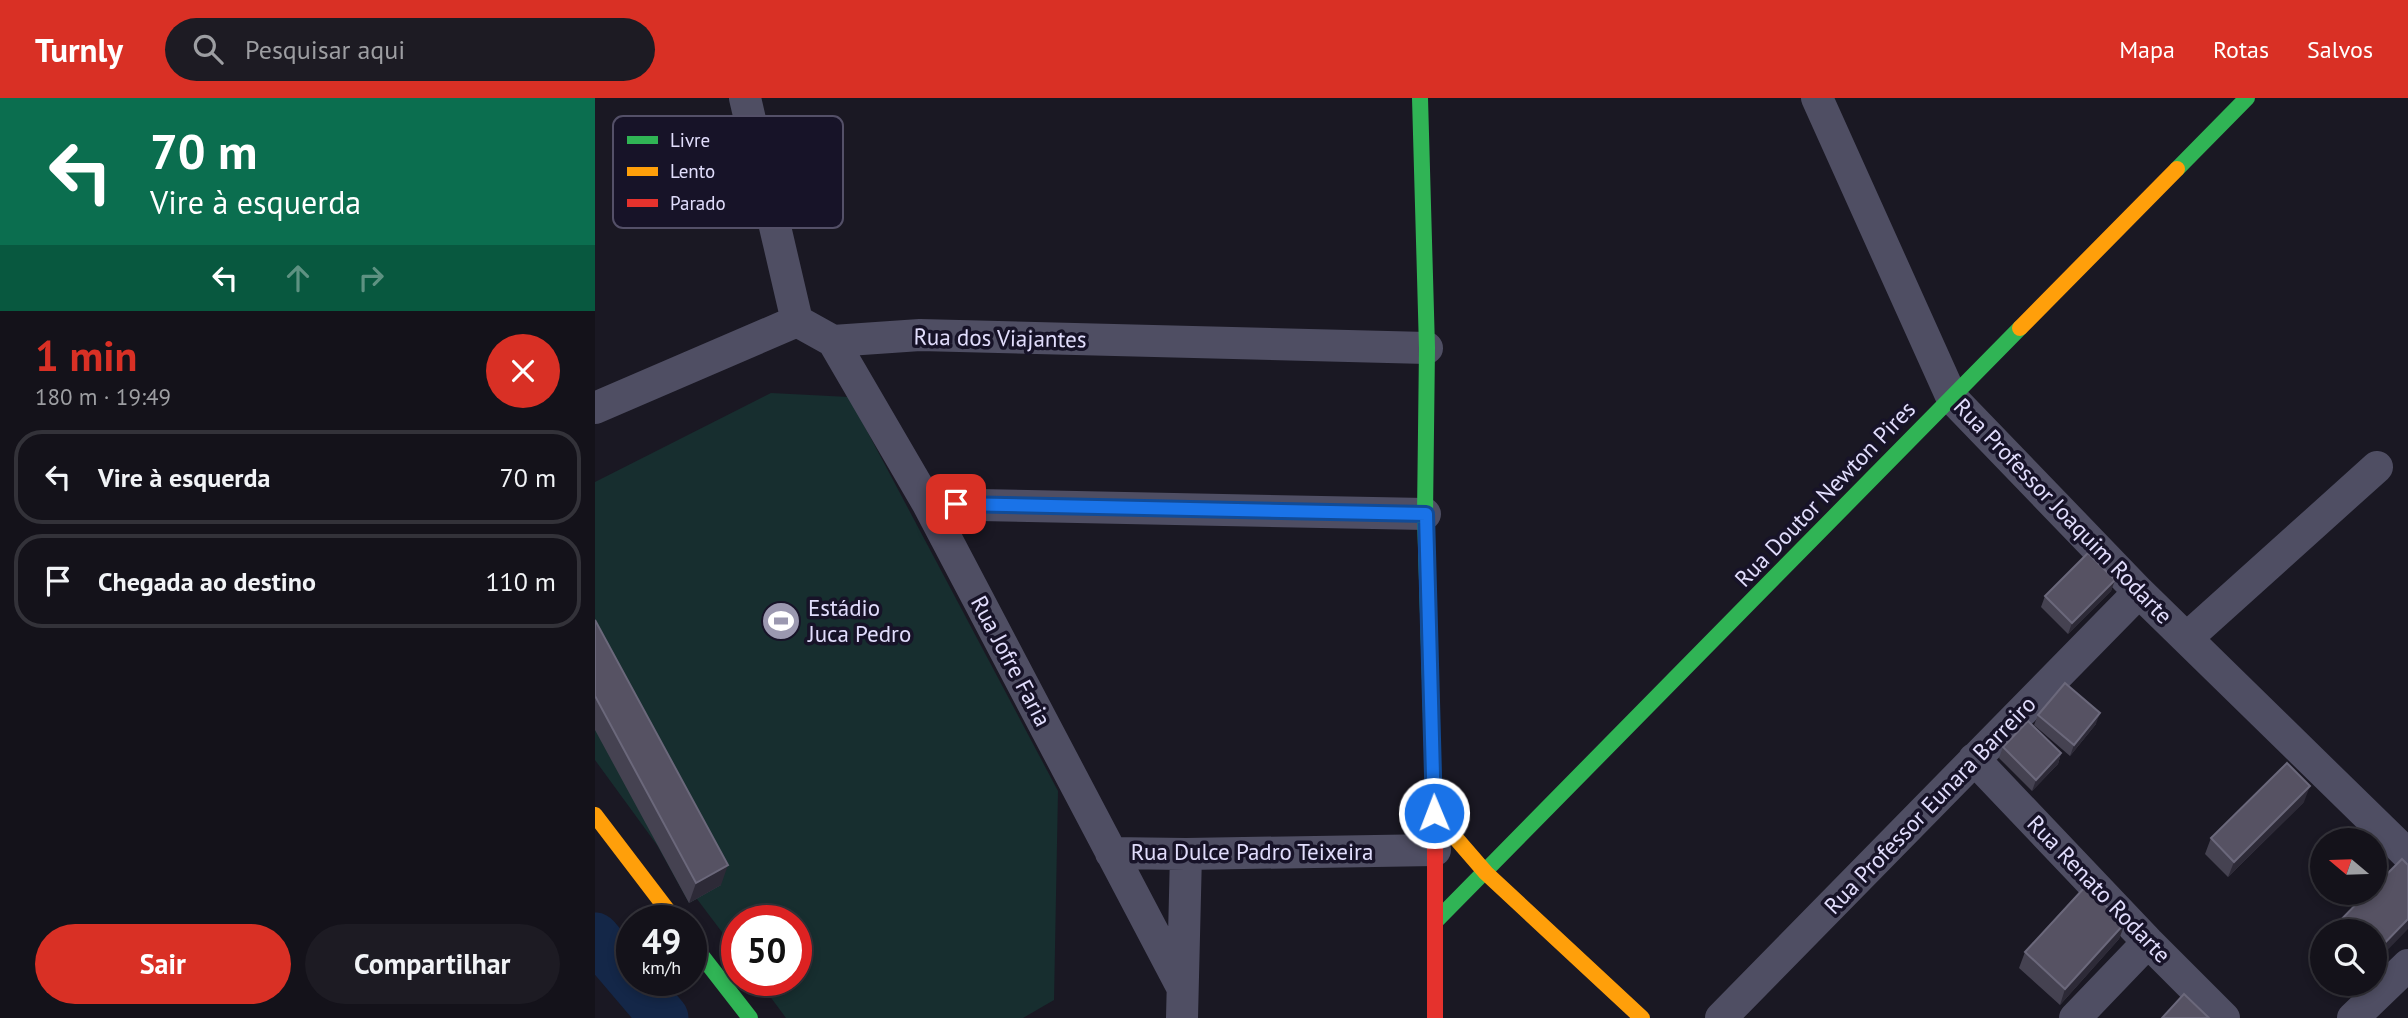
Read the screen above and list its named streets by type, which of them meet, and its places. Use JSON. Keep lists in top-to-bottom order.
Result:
{
  "streets": {
    "main road": ["Rua Doutor Newton Pires"],
    "street": [
      "Rua dos Viajantes",
      "Rua Professor Joaquim Rodarte",
      "Rua Jofre Faria",
      "Rua Professor Eunara Barreiro",
      "Rua Dulce Padro Teixeira",
      "Rua Renato Rodarte"
    ]
  },
  "crossings": [
    ["Rua dos Viajantes", "Rua Jofre Faria"],
    ["Rua Doutor Newton Pires", "Rua Professor Joaquim Rodarte"],
    ["Rua Professor Joaquim Rodarte", "Rua Professor Eunara Barreiro"],
    ["Rua Jofre Faria", "Rua Dulce Padro Teixeira"],
    ["Rua Professor Eunara Barreiro", "Rua Renato Rodarte"]
  ],
  "places": {
    "sports": ["Estádio Juca Pedro"]
  },
  "legend": ["Livre", "Lento", "Parado"],
  "north": "left",
  "page": {
    "header": "Turnly",
    "search": "Pesquisar aqui",
    "nav": ["Mapa", "Rotas", "Salvos"],
    "turn": ["70 m", "Vire à esquerda"],
    "heading": ["1 min", "180 m · 19:49"],
    "list": [
      {
        "name": "Vire à esquerda",
        "value": "70 m"
      },
      {
        "name": "Chegada ao destino",
        "value": "110 m"
      }
    ],
    "speed": "49 km/h",
    "limit": "50",
    "buttons": ["Sair", "Compartilhar"]
  }
}
